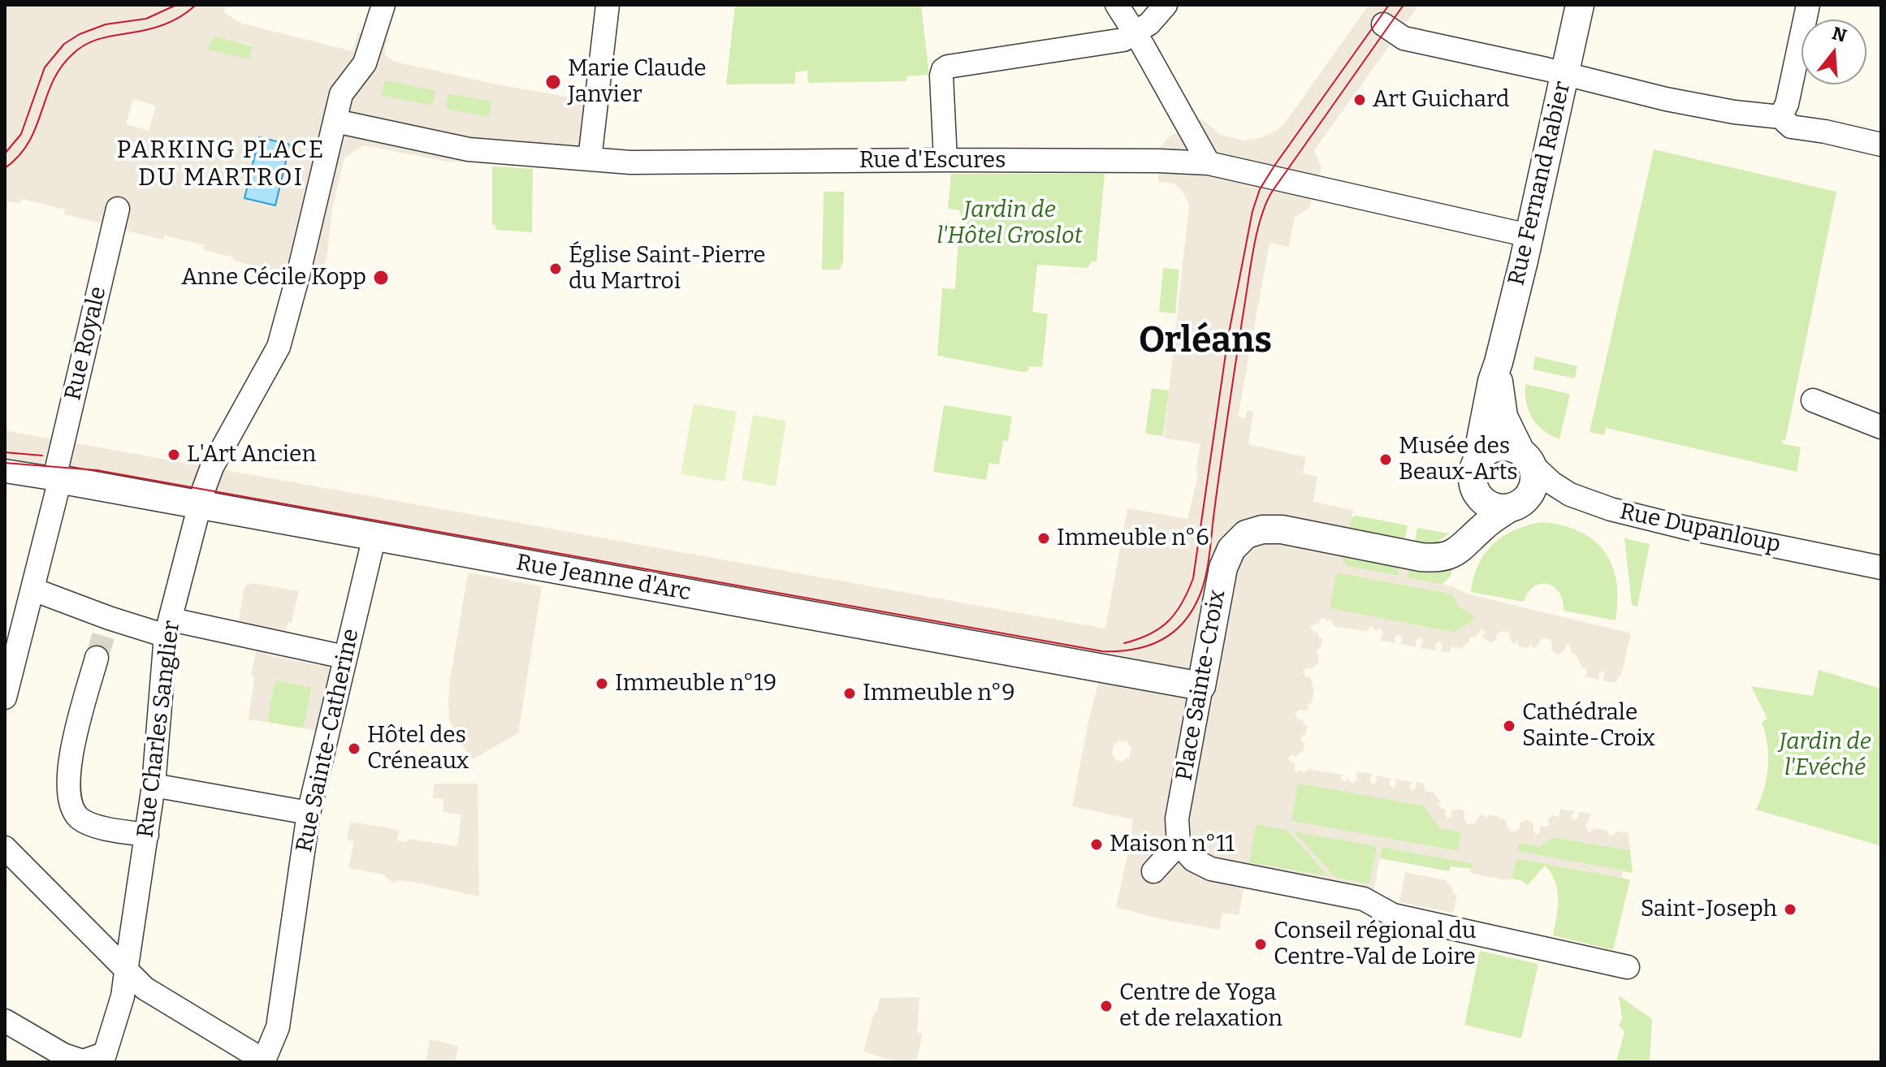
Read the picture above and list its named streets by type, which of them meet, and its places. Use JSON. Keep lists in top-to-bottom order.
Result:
{
  "streets": {
    "street": [
      "Rue d'Escures",
      "Rue Fernand Rabier",
      "Rue Royale",
      "Rue Dupanloup",
      "Rue Jeanne d'Arc",
      "Place Sainte-Croix",
      "Rue Charles Sanglier",
      "Rue Sainte-Catherine"
    ]
  },
  "crossings": [
    ["Rue d'Escures", "Rue Fernand Rabier"],
    ["Rue d'Escures", "Rue Charles Sanglier"],
    ["Rue Fernand Rabier", "Rue Dupanloup"],
    ["Rue Fernand Rabier", "Place Sainte-Croix"],
    ["Rue Royale", "Rue Jeanne d'Arc"],
    ["Rue Jeanne d'Arc", "Place Sainte-Croix"],
    ["Rue Jeanne d'Arc", "Rue Charles Sanglier"],
    ["Rue Jeanne d'Arc", "Rue Sainte-Catherine"]
  ],
  "districts": ["PARKING PLACE DU MARTROI", "Orléans"],
  "parks": ["Jardin de l'Hôtel Groslot", "Jardin de l'Evéché"],
  "places": [
    "Marie Claude Janvier",
    "Art Guichard",
    "Église Saint-Pierre du Martroi",
    "Anne Cécile Kopp",
    "L'Art Ancien",
    "Musée des Beaux-Arts",
    "Immeuble n°6",
    "Immeuble n°19",
    "Immeuble n°9",
    "Cathédrale Sainte-Croix",
    "Hôtel des Créneaux",
    "Maison n°11",
    "Saint-Joseph",
    "Conseil régional du Centre-Val de Loire",
    "Centre de Yoga et de relaxation"
  ],
  "north": "top"
}
